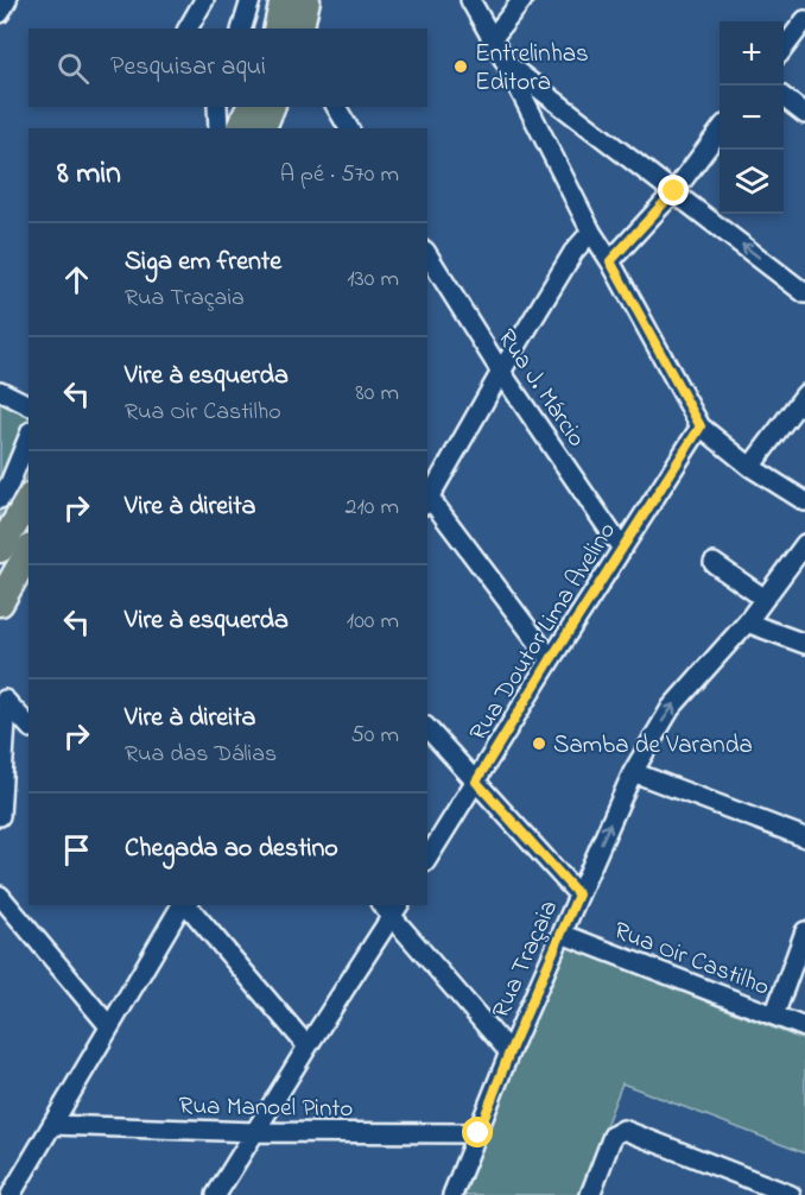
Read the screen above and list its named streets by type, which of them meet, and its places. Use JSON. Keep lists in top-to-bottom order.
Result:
{
  "streets": {
    "street": [
      "Rua J. Márcio",
      "Rua Doutor Lima Avelino",
      "Rua Oir Castilho",
      "Rua Traçaia",
      "Rua Manoel Pinto"
    ]
  },
  "crossings": [
    ["Rua J. Márcio", "Rua Doutor Lima Avelino"],
    ["Rua Oir Castilho", "Rua Traçaia"],
    ["Rua Traçaia", "Rua Manoel Pinto"]
  ],
  "one_way": ["Rua Traçaia"],
  "places": ["Entrelinhas Editora", "Samba de Varanda"],
  "page": {
    "map_buttons": ["+", "−"],
    "search": "Pesquisar aqui",
    "heading": ["8 min", "A pé · 570 m"],
    "list": [
      ["Siga em frente", "Rua Traçaia", "130 m"],
      ["Vire à esquerda", "Rua Oir Castilho", "80 m"],
      ["Vire à direita", "210 m"],
      ["Vire à esquerda", "100 m"],
      ["Vire à direita", "Rua das Dálias", "50 m"],
      "Chegada ao destino"
    ]
  }
}
